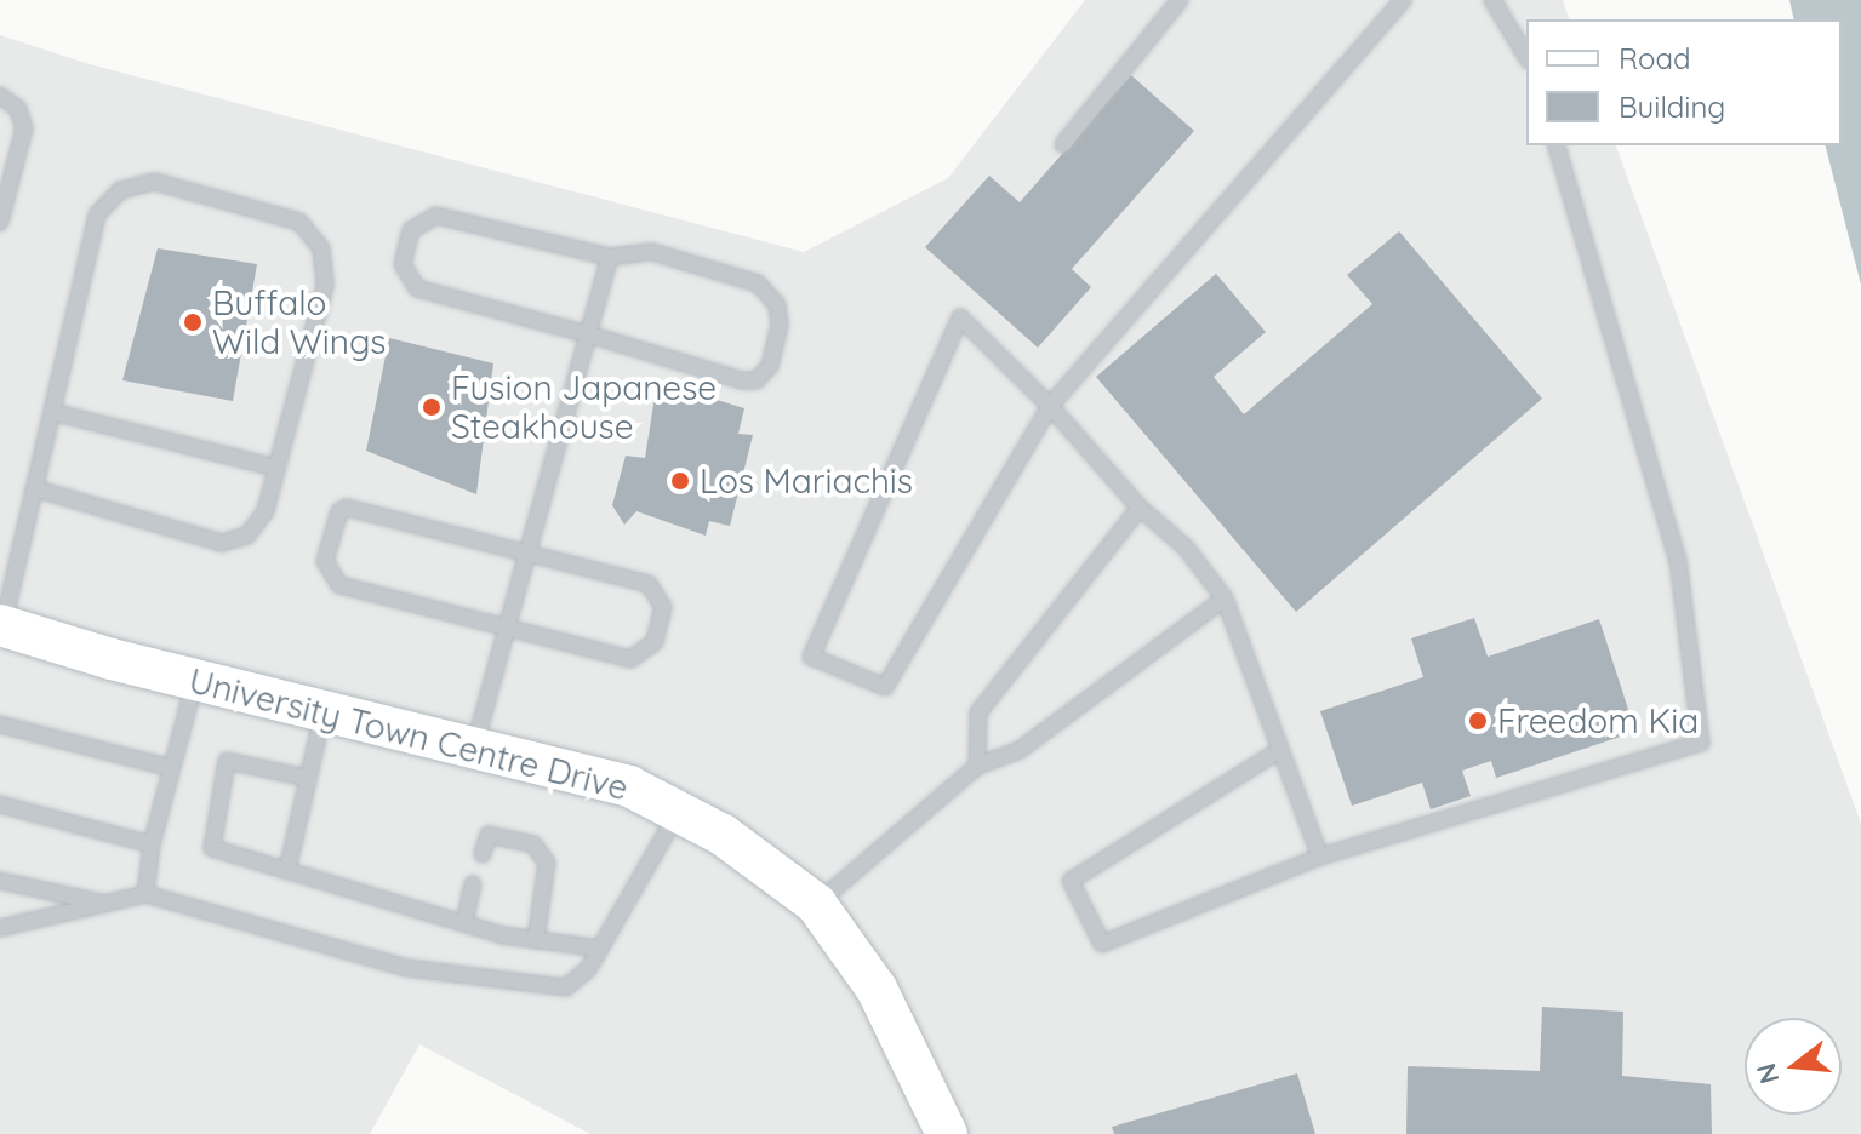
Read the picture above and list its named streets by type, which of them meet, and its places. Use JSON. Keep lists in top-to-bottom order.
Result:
{
  "streets": {
    "street": ["University Town Centre Drive"]
  },
  "places": [
    "Buffalo Wild Wings",
    "Fusion Japanese Steakhouse",
    "Los Mariachis",
    "Freedom Kia"
  ],
  "legend": ["Road", "Building"],
  "north": "left"
}
